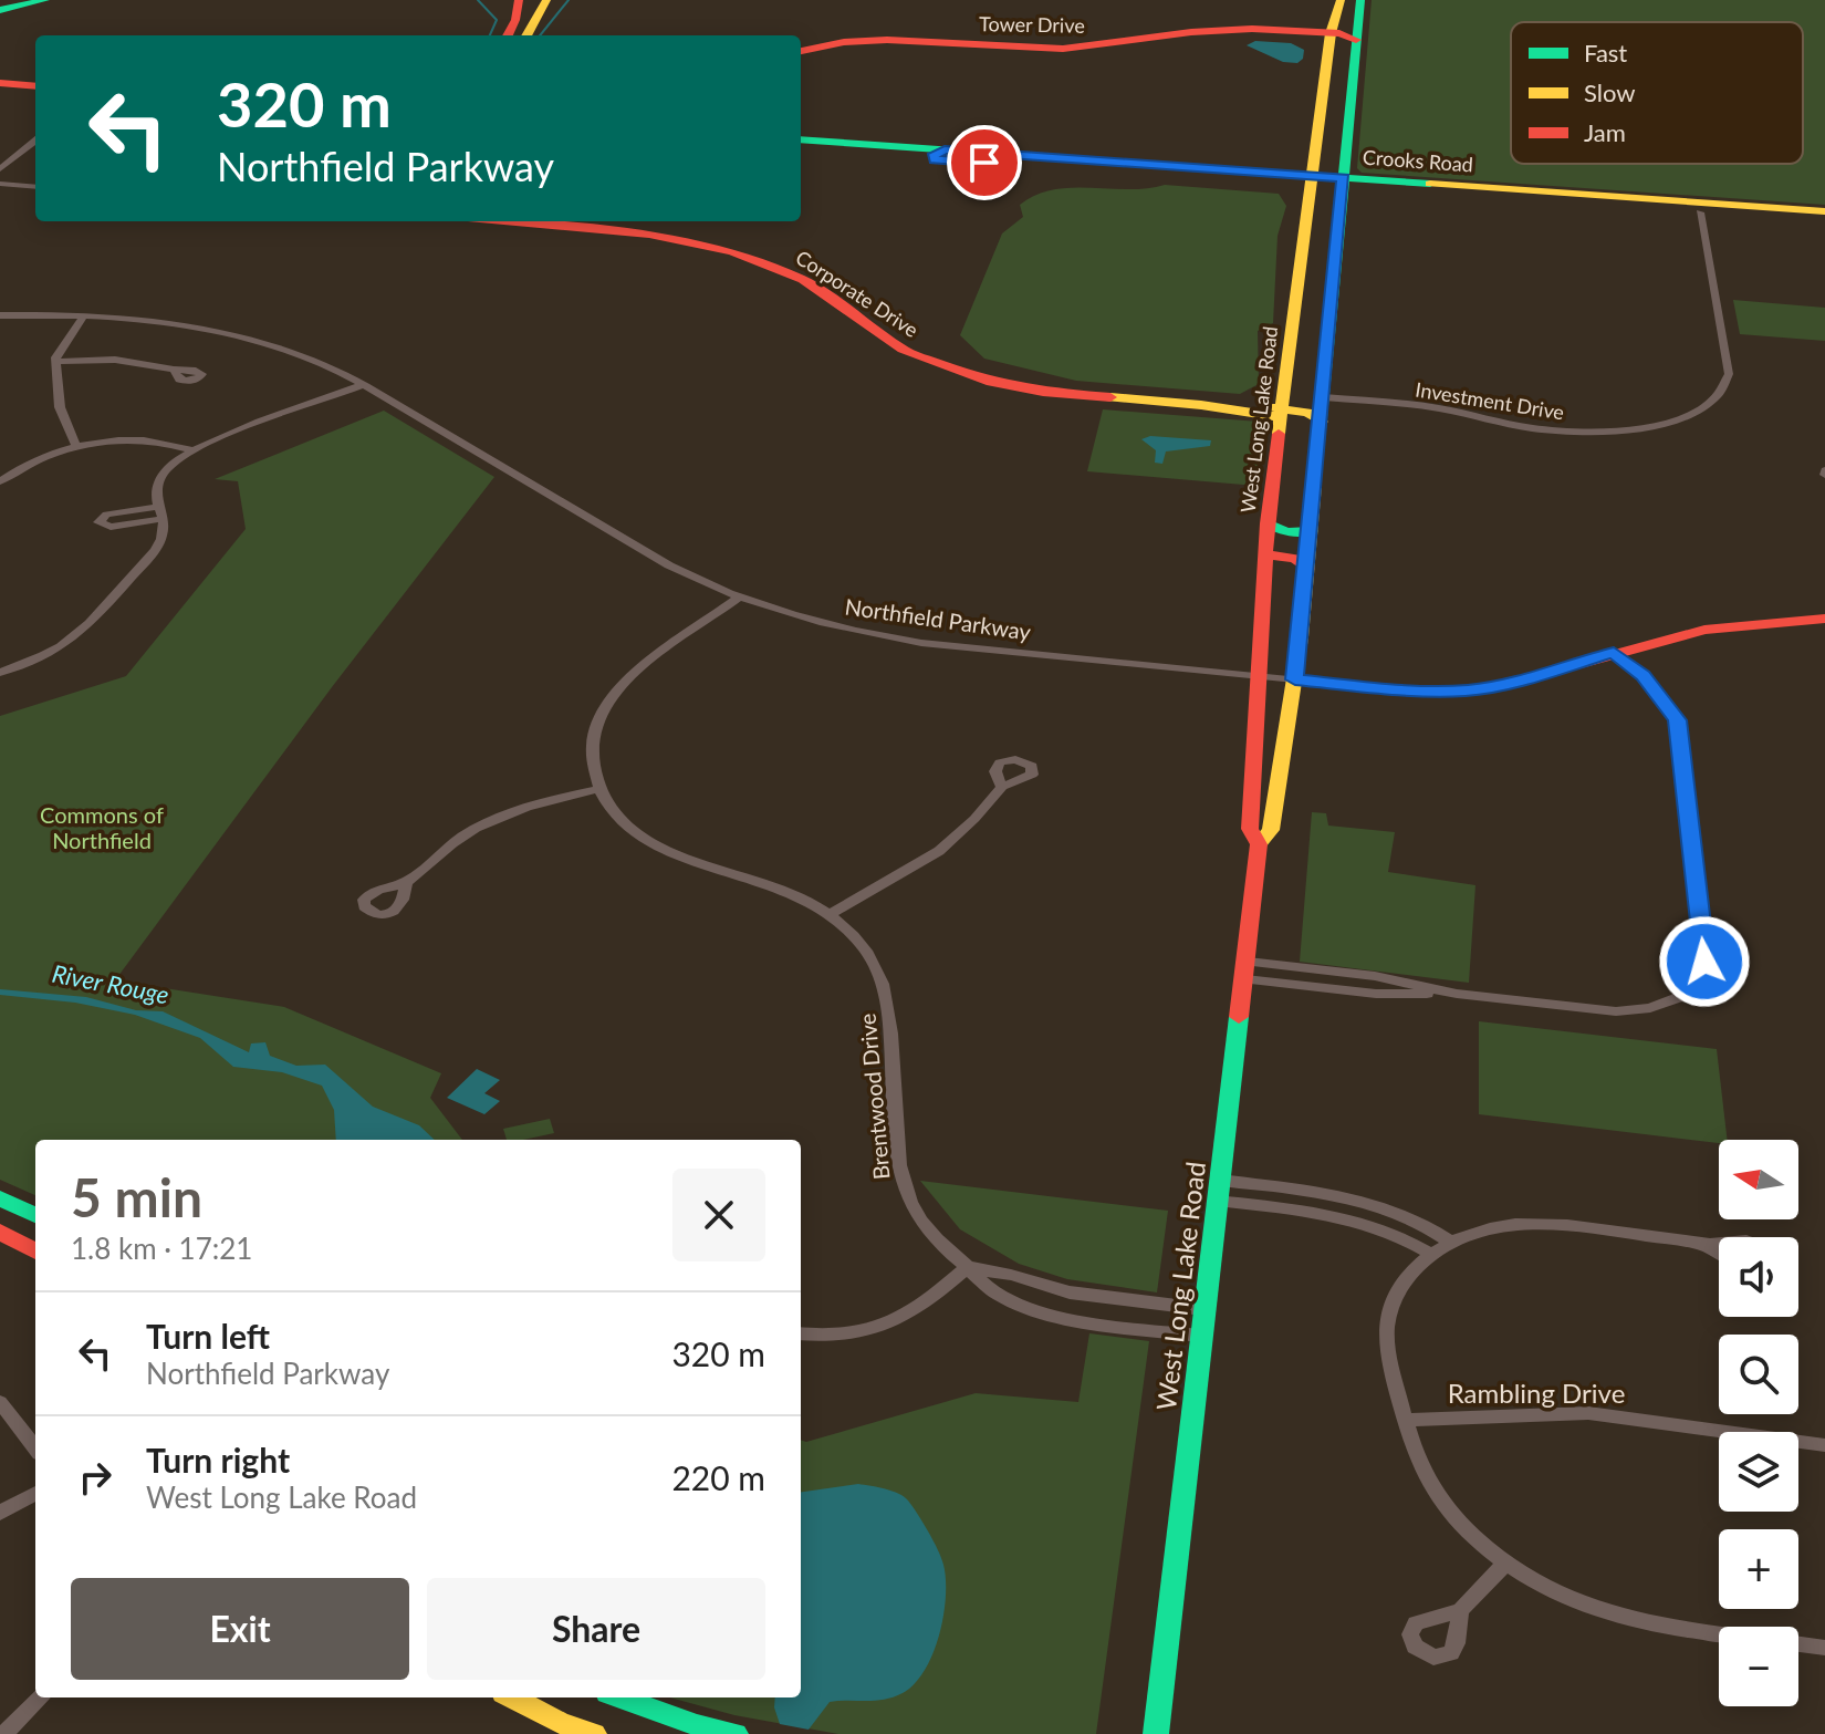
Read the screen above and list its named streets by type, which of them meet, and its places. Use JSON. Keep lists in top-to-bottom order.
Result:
{
  "streets": {
    "main road": [
      "Tower Drive",
      "Crooks Road",
      "Corporate Drive",
      "West Long Lake Road",
      "Northfield Parkway"
    ],
    "street": ["Investment Drive", "Brentwood Drive", "Rambling Drive"]
  },
  "crossings": [
    ["Tower Drive", "West Long Lake Road"],
    ["Crooks Road", "Investment Drive"],
    ["Crooks Road", "West Long Lake Road"],
    ["Corporate Drive", "West Long Lake Road"],
    ["Investment Drive", "West Long Lake Road"],
    ["West Long Lake Road", "Northfield Parkway"],
    ["West Long Lake Road", "Brentwood Drive"],
    ["Northfield Parkway", "Brentwood Drive"]
  ],
  "water": ["River Rouge"],
  "parks": ["Commons of Northfield"],
  "legend": ["Fast", "Slow", "Jam"],
  "north": "left",
  "page": {
    "turn": ["320 m", "Northfield Parkway"],
    "map_buttons": ["+", "−"],
    "heading": ["5 min", "1.8 km · 17:21"],
    "list": [
      {
        "name": "Turn left",
        "note": "Northfield Parkway",
        "value": "320 m"
      },
      {
        "name": "Turn right",
        "note": "West Long Lake Road",
        "value": "220 m"
      }
    ],
    "buttons": ["Exit", "Share"]
  }
}
